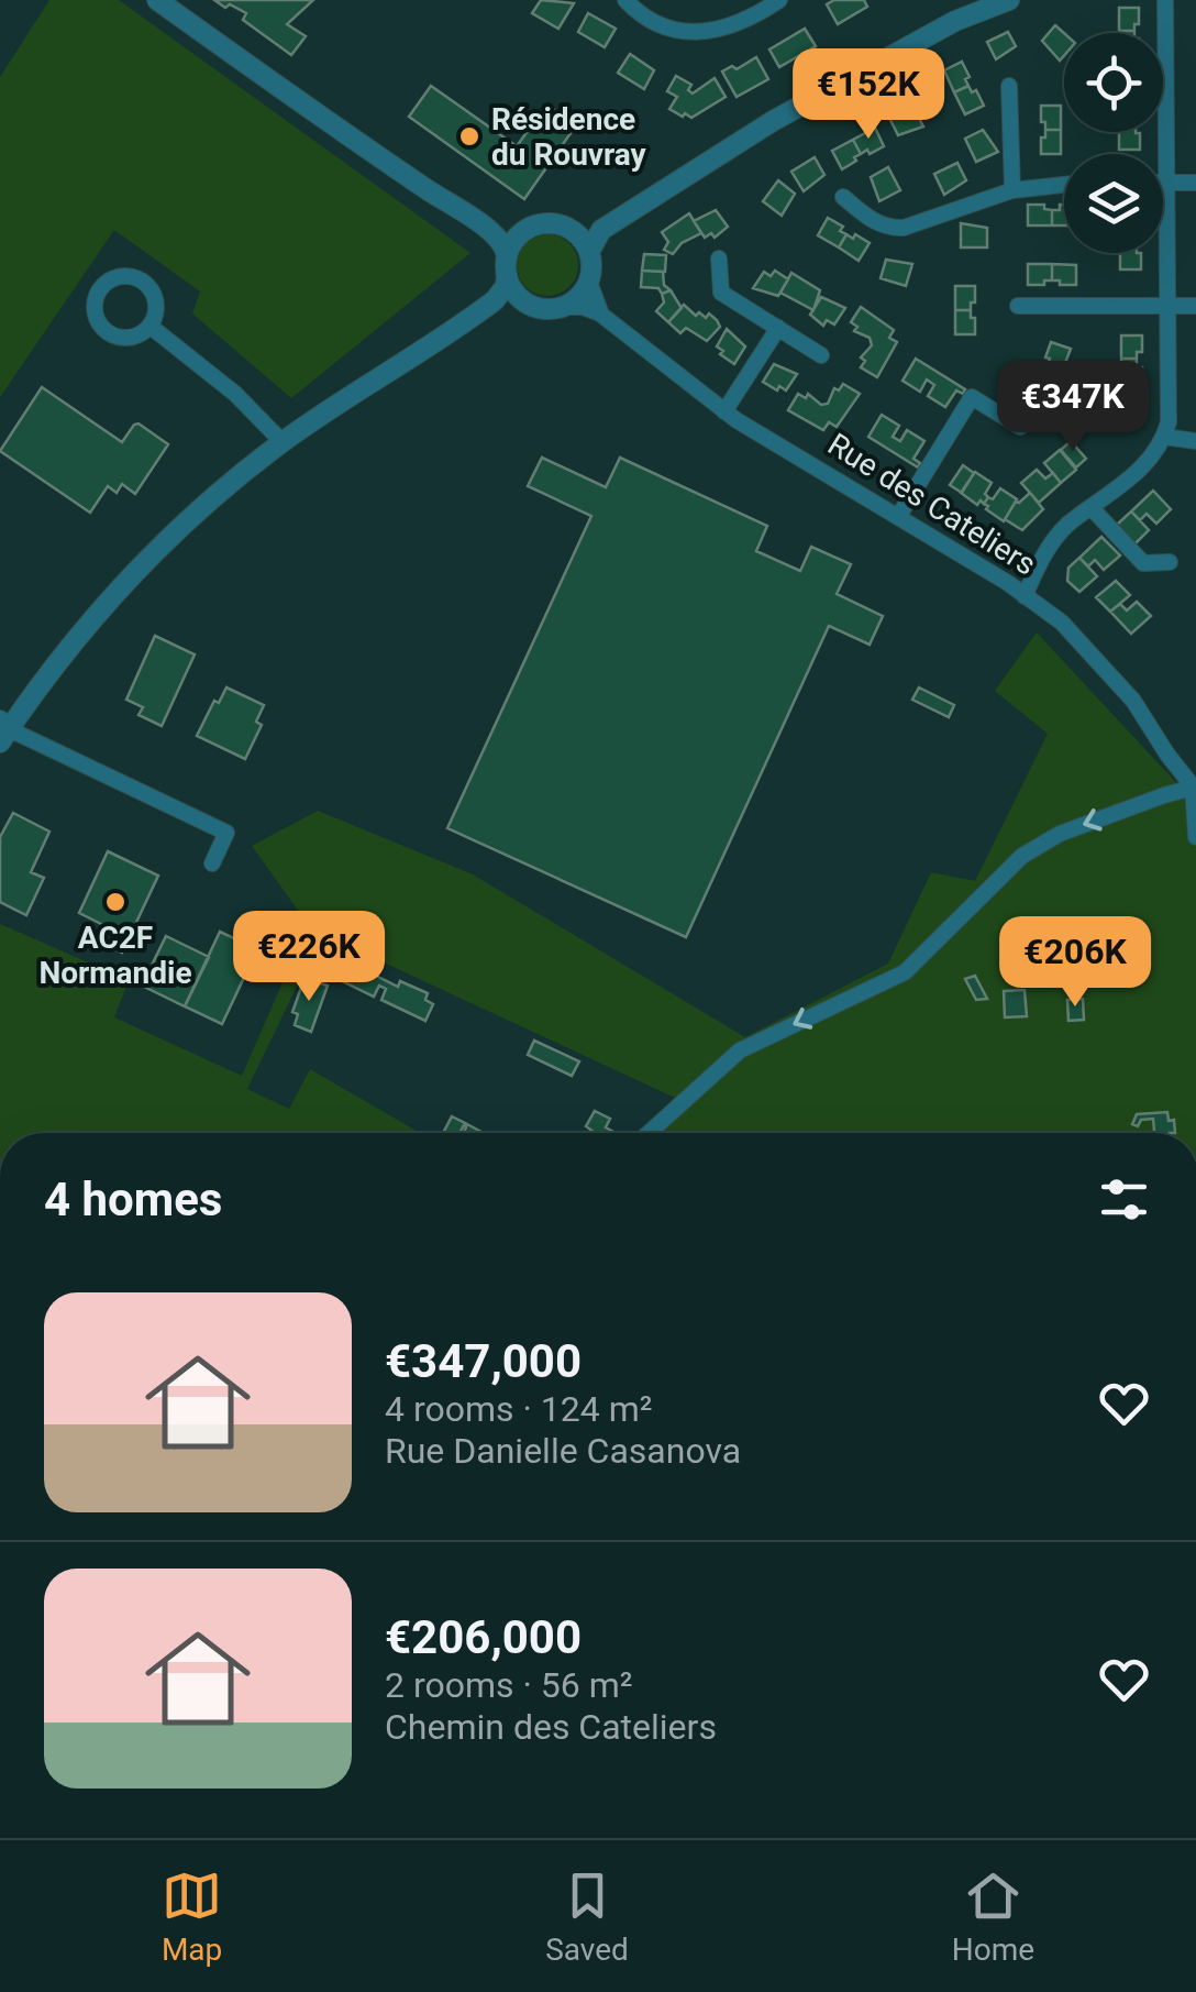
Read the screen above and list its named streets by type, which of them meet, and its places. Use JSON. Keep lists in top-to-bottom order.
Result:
{
  "streets": {
    "street": ["Rue des Cateliers"]
  },
  "places": ["Résidence du Rouvray", "AC2F Normandie"],
  "page": {
    "price": [
      "€152K",
      "€347K",
      "€226K",
      "€206K"
    ],
    "heading": "4 homes",
    "list": [
      {
        "name": "€347,000",
        "note": "4 rooms · 124 m² · Rue Danielle Casanova"
      },
      {
        "name": "€206,000",
        "note": "2 rooms · 56 m² · Chemin des Cateliers"
      }
    ],
    "tabs": ["Map", "Saved", "Home"]
  }
}
